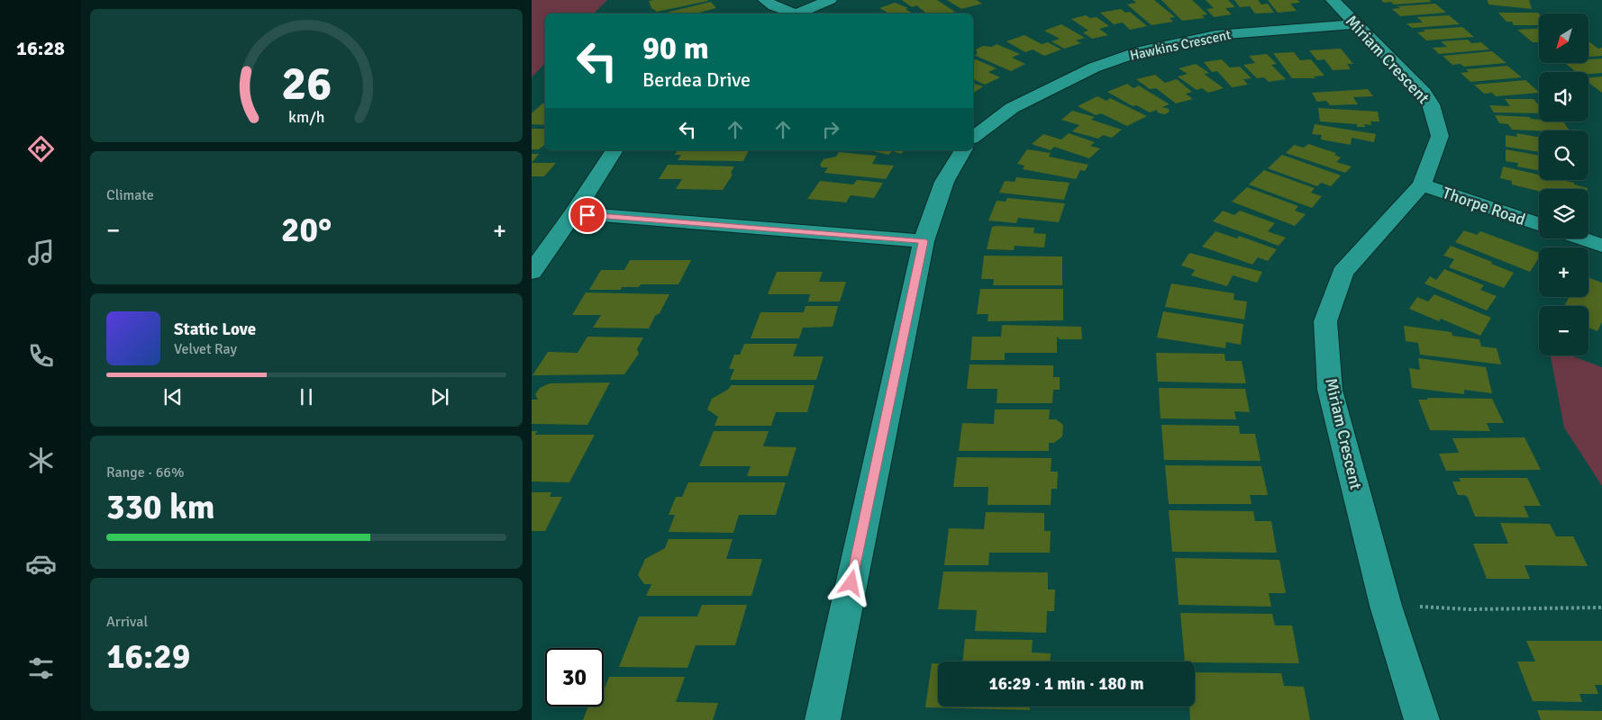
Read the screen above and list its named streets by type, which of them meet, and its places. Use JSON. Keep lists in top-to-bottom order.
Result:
{
  "streets": {
    "street": ["Hawkins Crescent", "Miriam Crescent", "Thorpe Road"]
  },
  "crossings": [
    ["Hawkins Crescent", "Miriam Crescent"],
    ["Miriam Crescent", "Thorpe Road"]
  ],
  "north": "bottom left",
  "page": {
    "tabs": "16:28",
    "map_buttons": ["+", "−"],
    "turn": ["90 m", "Berdea Drive"],
    "tile": [
      "Climate",
      ["Range · 66%", "330 km"],
      ["Arrival", "16:29"]
    ],
    "heat": ["−", "20°", "+"],
    "song": ["Static Love", "Velvet Ray"],
    "limit": "30",
    "trip": "16:29 · 1 min · 180 m",
    "gauge": ["26", "km/h"]
  }
}
